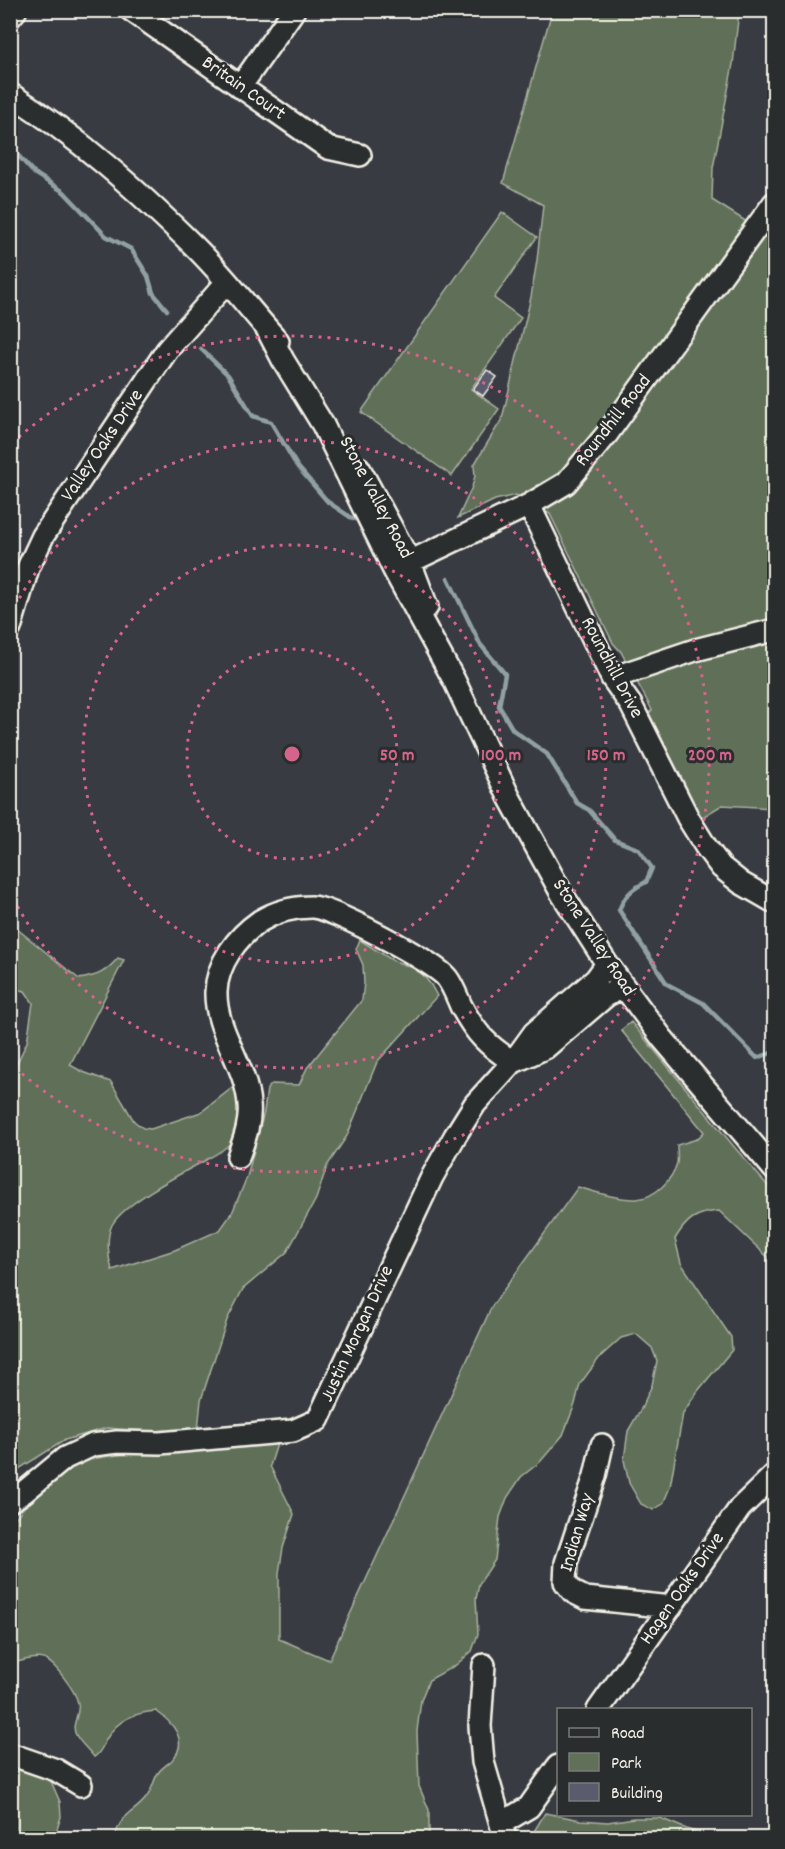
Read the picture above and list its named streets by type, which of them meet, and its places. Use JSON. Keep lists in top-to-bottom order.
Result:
{
  "streets": {
    "street": [
      "Britain Court",
      "Roundhill Road",
      "Valley Oaks Drive",
      "Stone Valley Road",
      "Roundhill Drive",
      "Justin Morgan Drive",
      "Indian Way",
      "Hagen Oaks Drive"
    ]
  },
  "crossings": [
    ["Roundhill Road", "Stone Valley Road"],
    ["Roundhill Road", "Roundhill Drive"],
    ["Valley Oaks Drive", "Stone Valley Road"],
    ["Stone Valley Road", "Justin Morgan Drive"],
    ["Indian Way", "Hagen Oaks Drive"]
  ],
  "legend": ["Road", "Park", "Building"],
  "rings": [
    "50 m",
    "100 m",
    "150 m",
    "200 m"
  ]
}
